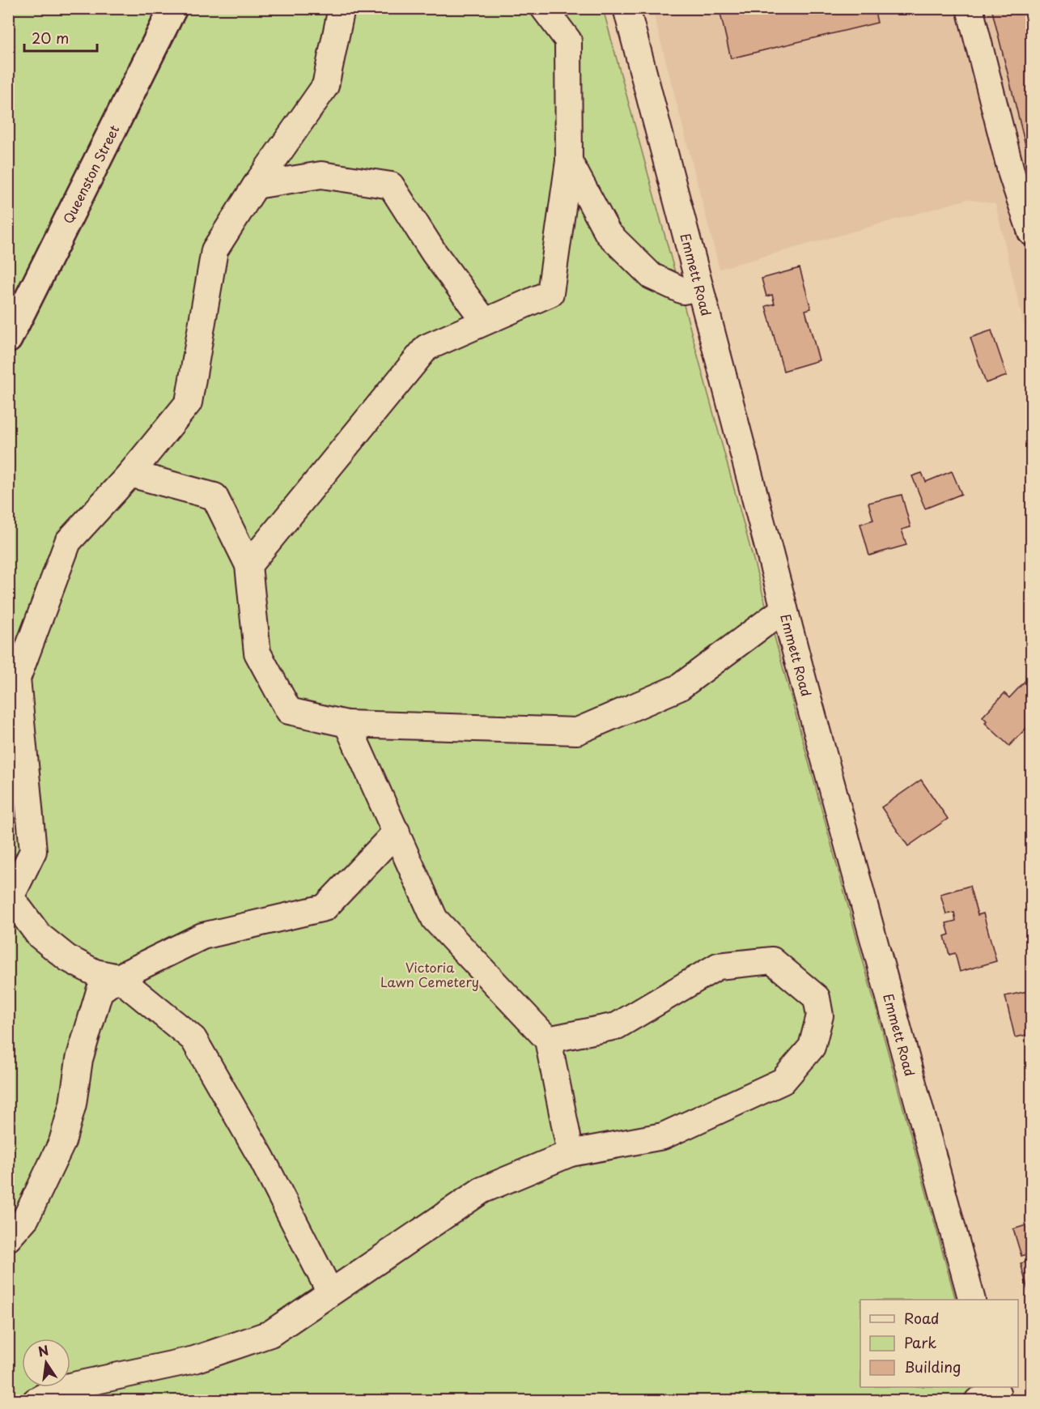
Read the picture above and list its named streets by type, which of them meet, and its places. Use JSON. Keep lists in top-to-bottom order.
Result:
{
  "streets": {
    "main road": ["Queenston Street"],
    "street": ["Emmett Road"]
  },
  "parks": ["Victoria Lawn Cemetery"],
  "legend": ["Road", "Park", "Building"],
  "scale_bar": "20 m",
  "north": "top"
}
